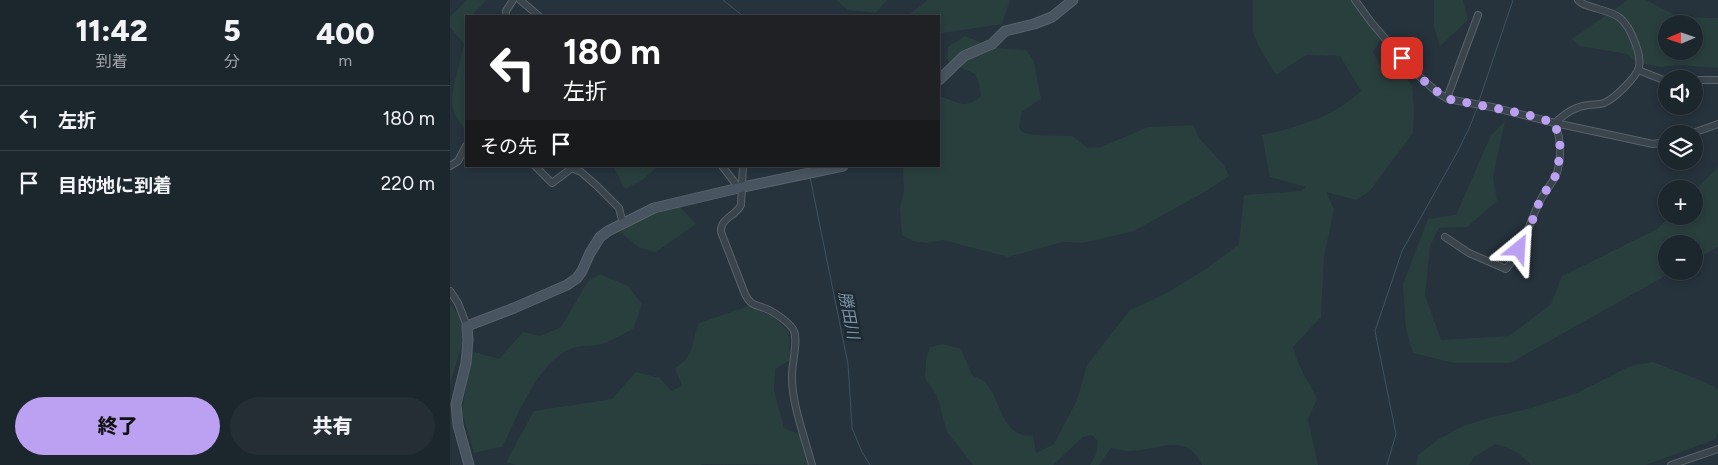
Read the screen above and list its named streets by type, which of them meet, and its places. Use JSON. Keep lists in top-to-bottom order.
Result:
{
  "water": ["勝田川"],
  "north": "left",
  "page": {
    "eta": [
      "11:42",
      "到着",
      "5",
      "分",
      "400",
      "m"
    ],
    "map_buttons": ["+", "−"],
    "turn": ["180 m", "左折"],
    "list": [
      {
        "name": "左折",
        "value": "180 m"
      },
      {
        "name": "目的地に到着",
        "value": "220 m"
      }
    ],
    "then": "その先",
    "buttons": ["終了", "共有"]
  }
}
